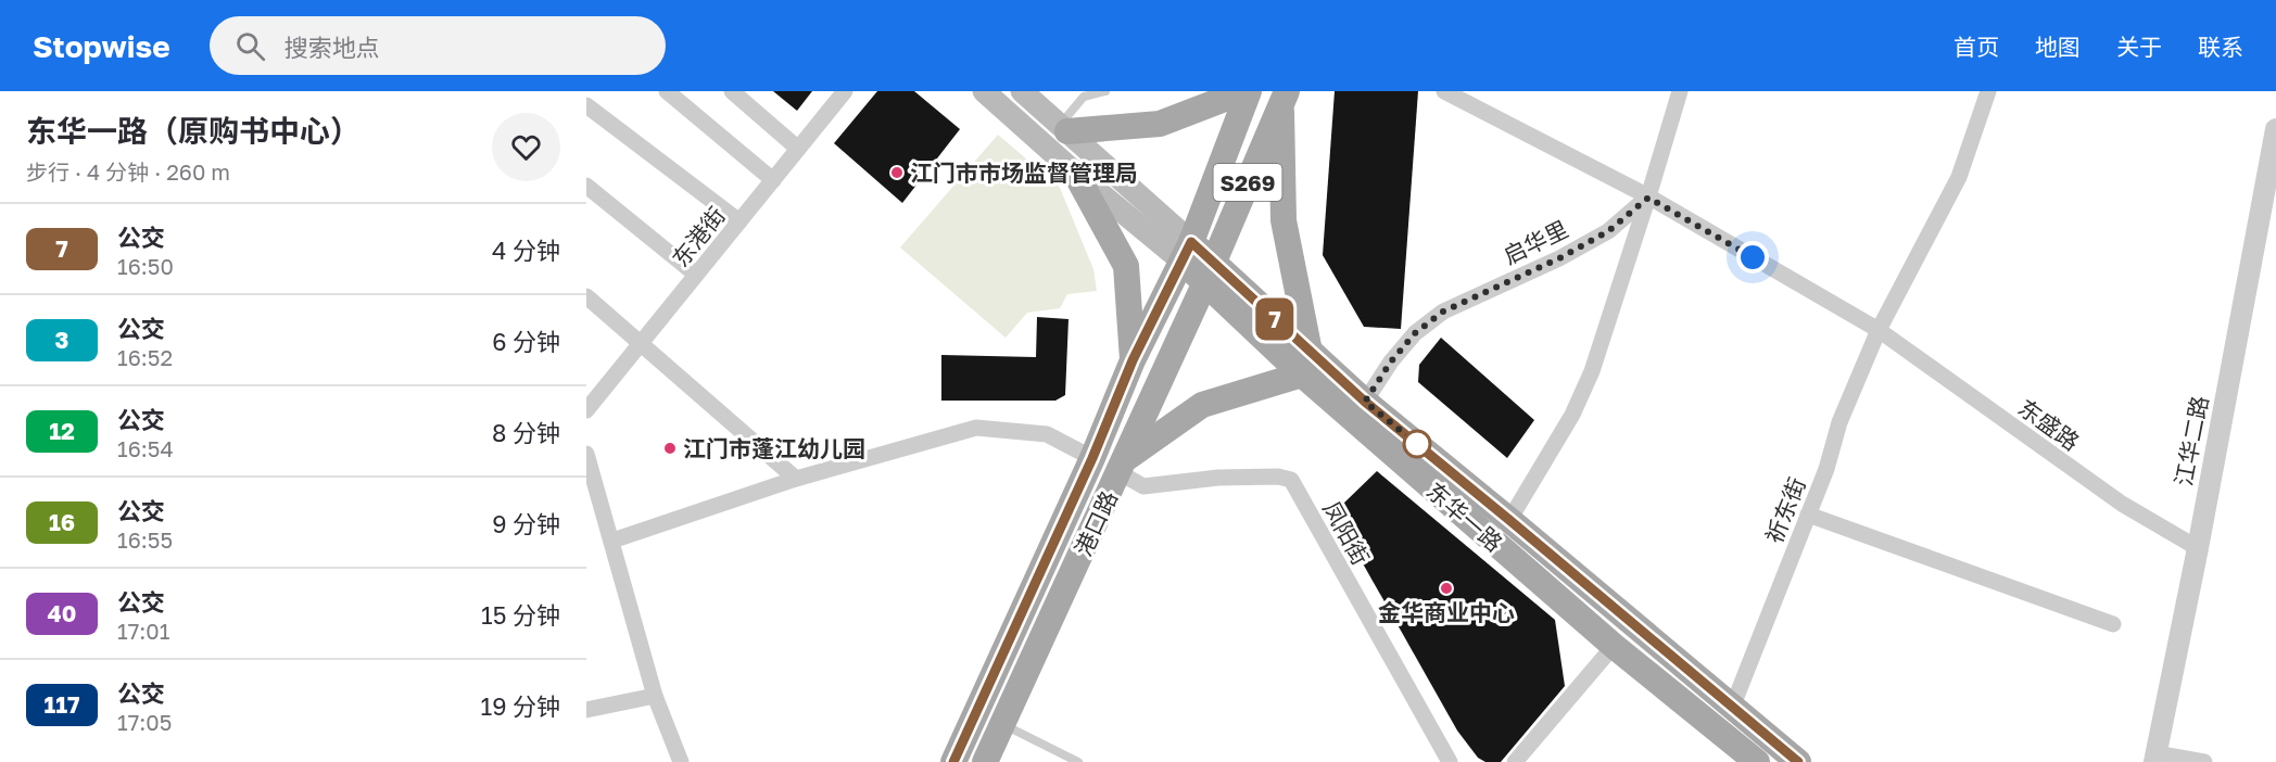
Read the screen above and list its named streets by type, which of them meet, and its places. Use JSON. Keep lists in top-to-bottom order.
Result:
{
  "streets": {
    "main road": ["S269", "东华一路", "港口路"],
    "street": [
      "东港街",
      "启华里",
      "东盛路",
      "江华二路",
      "祈东街",
      "凤阳街"
    ]
  },
  "crossings": [
    ["S269", "东华一路"],
    ["启华里", "东盛路"],
    ["启华里", "东华一路"],
    ["东盛路", "江华二路"],
    ["东盛路", "祈东街"],
    ["祈东街", "东华一路"],
    ["东华一路", "港口路"],
    ["港口路", "凤阳街"]
  ],
  "places": ["江门市市场监督管理局", "江门市蓬江幼儿园", "金华商业中心"],
  "lines": ["bus line 7"],
  "page": {
    "header": "Stopwise",
    "search": "搜索地点",
    "nav": [
      "首页",
      "地图",
      "关于",
      "联系"
    ],
    "heading": ["东华一路（原购书中心）", "步行 · 4 分钟 · 260 m"],
    "on_map": "7",
    "list": [
      {
        "mark": "7",
        "name": "公交",
        "note": "16:50",
        "value": "4 分钟"
      },
      {
        "mark": "3",
        "name": "公交",
        "note": "16:52",
        "value": "6 分钟"
      },
      {
        "mark": "12",
        "name": "公交",
        "note": "16:54",
        "value": "8 分钟"
      },
      {
        "mark": "16",
        "name": "公交",
        "note": "16:55",
        "value": "9 分钟"
      },
      {
        "mark": "40",
        "name": "公交",
        "note": "17:01",
        "value": "15 分钟"
      },
      {
        "mark": "117",
        "name": "公交",
        "note": "17:05",
        "value": "19 分钟"
      }
    ]
  }
}
